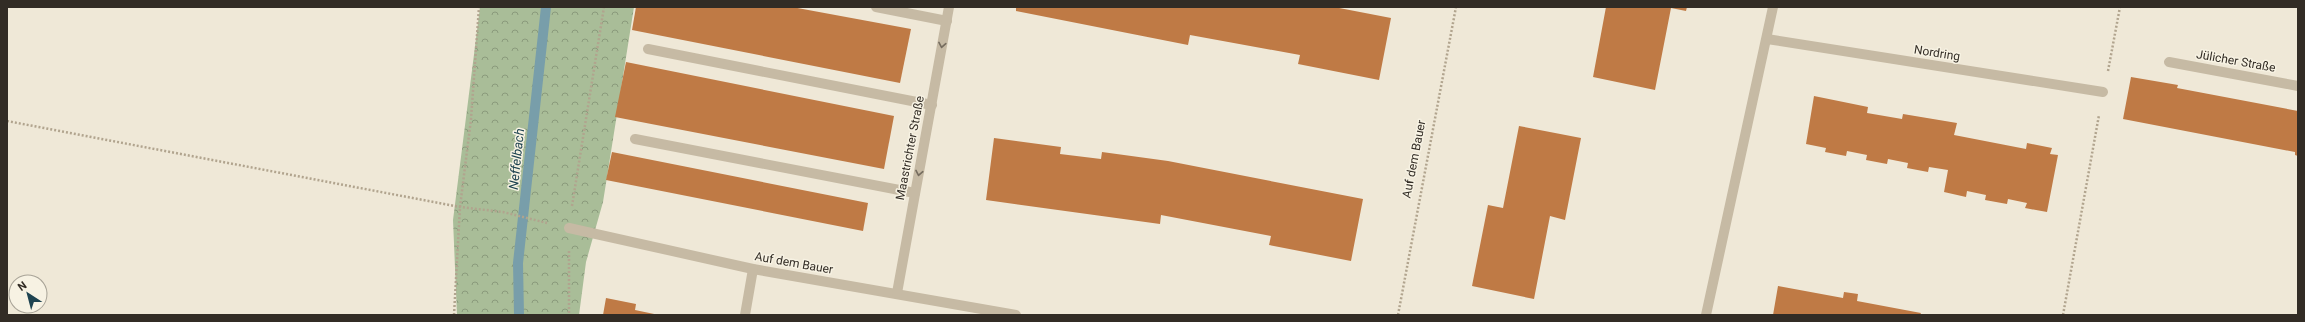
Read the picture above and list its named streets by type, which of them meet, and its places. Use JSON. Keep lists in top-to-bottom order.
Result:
{
  "streets": {
    "street": [
      "Nordring",
      "Jülicher Straße",
      "Maastrichter Straße",
      "Auf dem Bauer"
    ]
  },
  "crossings": [
    ["Maastrichter Straße", "Auf dem Bauer"]
  ],
  "one_way": ["Maastrichter Straße"],
  "water": ["Neffelbach"],
  "north": "top left"
}
